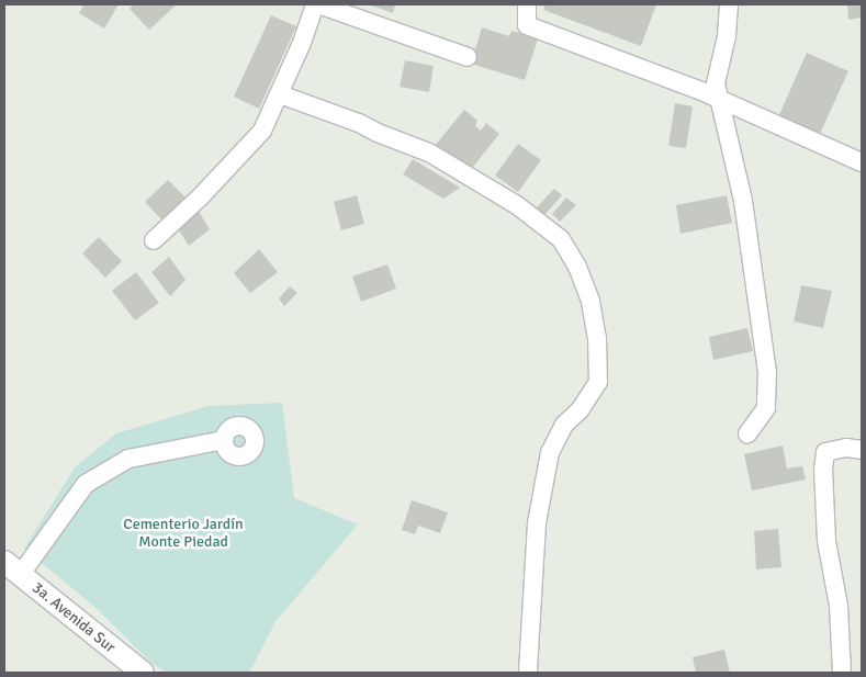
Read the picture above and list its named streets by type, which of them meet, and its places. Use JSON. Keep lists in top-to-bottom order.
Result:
{
  "streets": {
    "street": ["3a. Avenida Sur"]
  },
  "parks": ["Cementerio Jardín Monte Piedad"]
}
